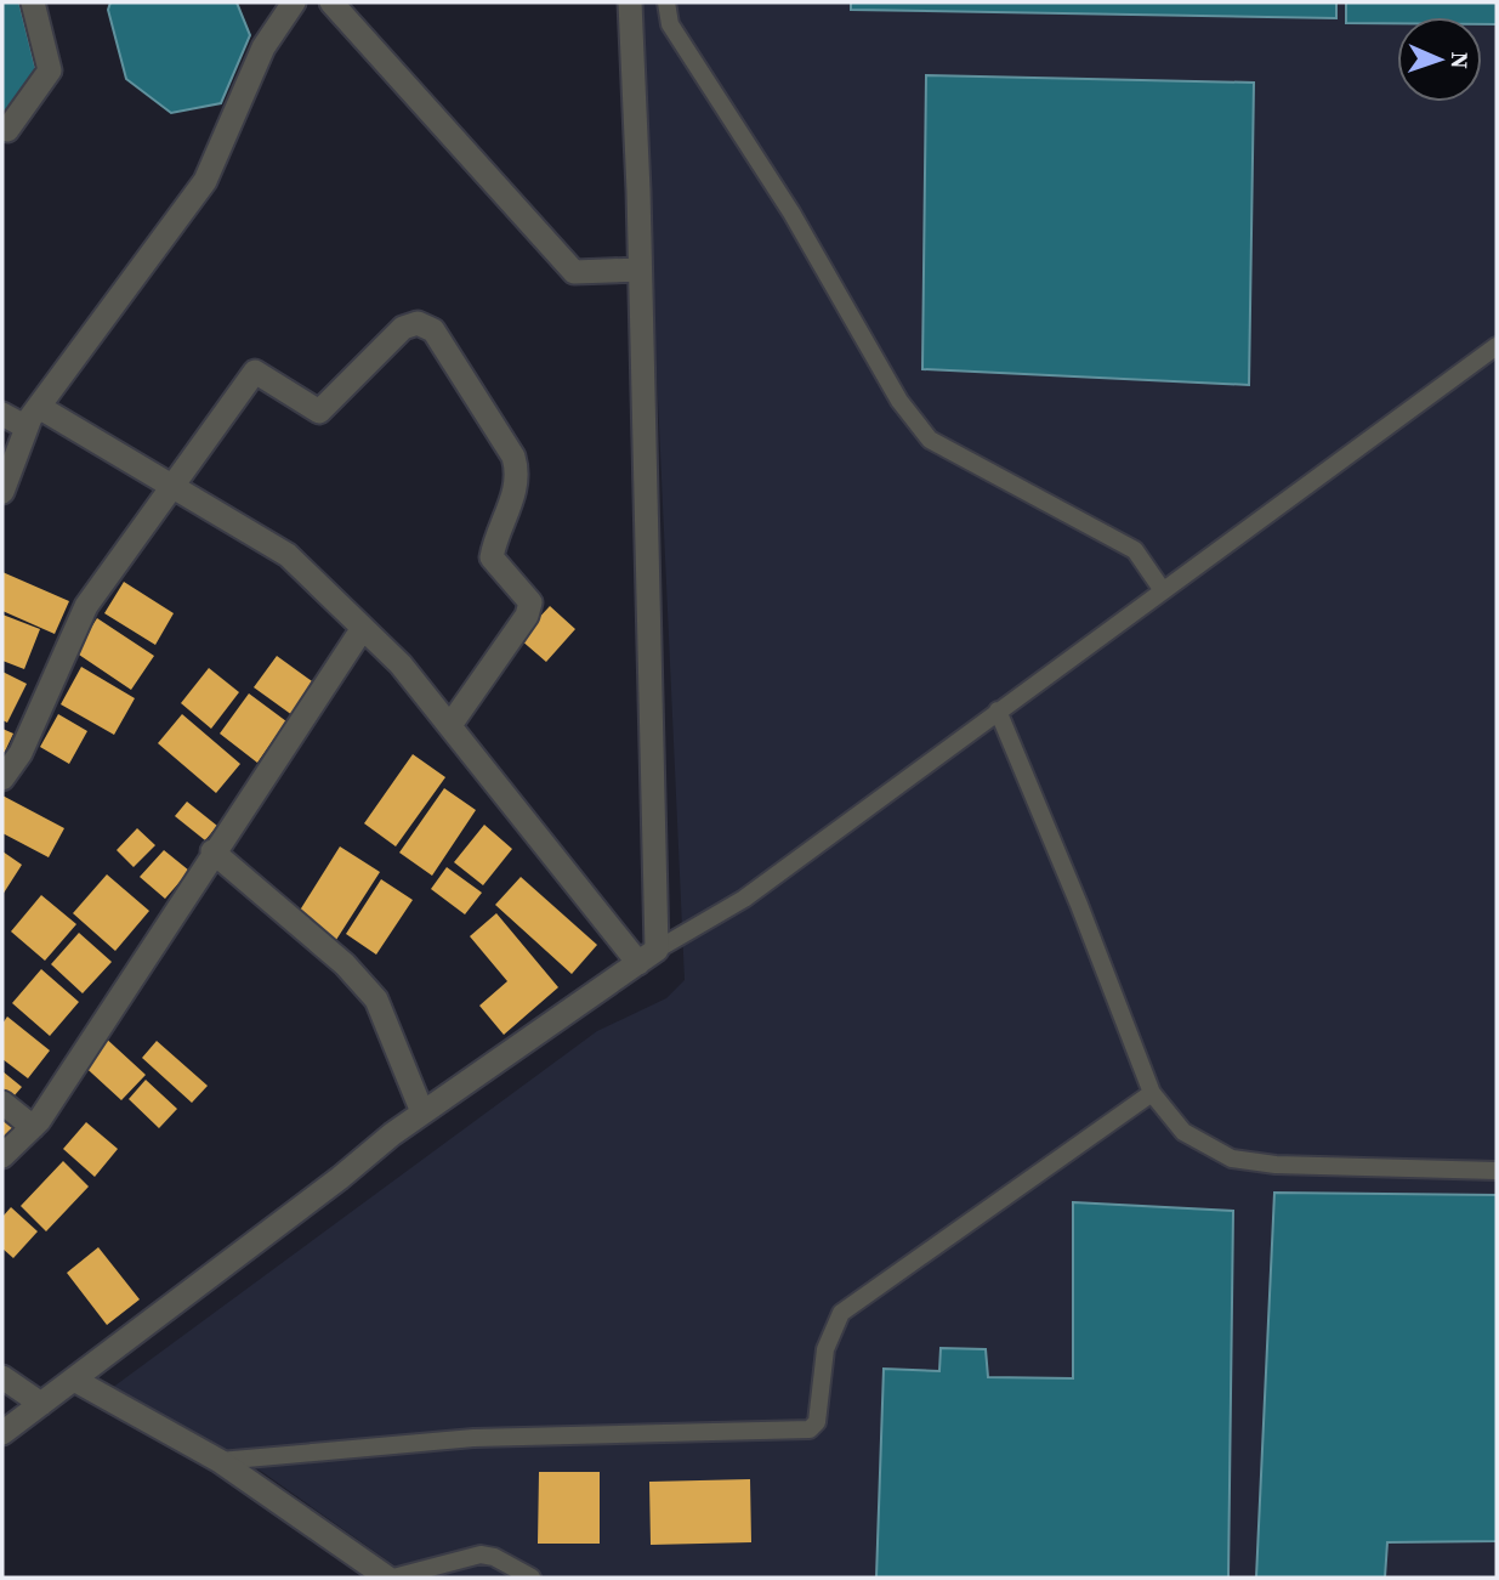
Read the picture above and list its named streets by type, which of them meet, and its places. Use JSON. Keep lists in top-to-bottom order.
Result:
{
  "north": "right"
}
